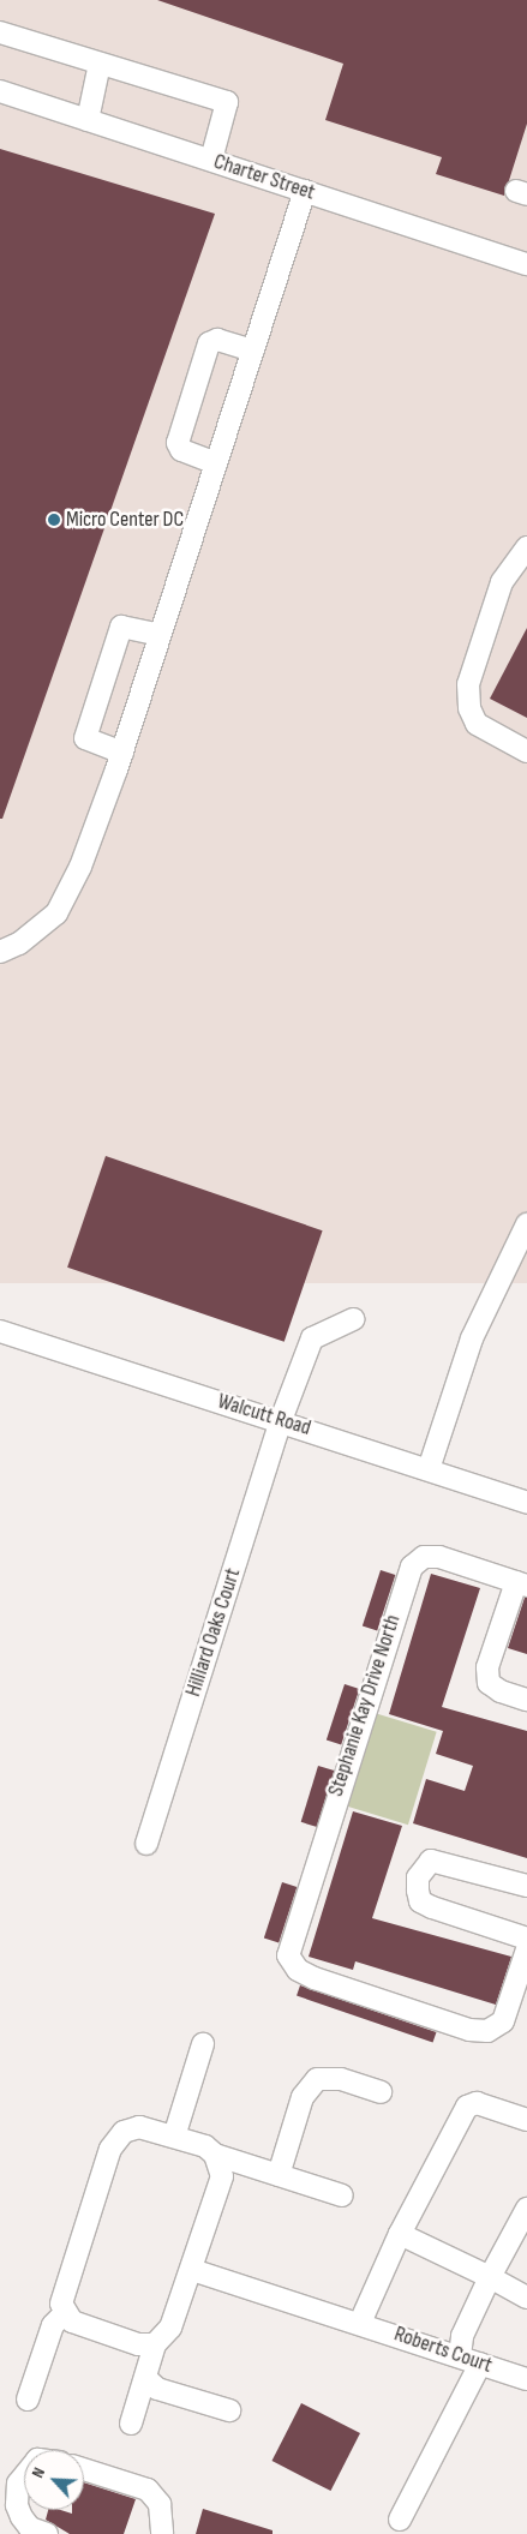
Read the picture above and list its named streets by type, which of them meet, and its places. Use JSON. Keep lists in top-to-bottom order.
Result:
{
  "streets": {
    "street": [
      "Charter Street",
      "Walcutt Road",
      "Hilliard Oaks Court",
      "Stephanie Kay Drive North",
      "Roberts Court"
    ]
  },
  "crossings": [
    ["Walcutt Road", "Hilliard Oaks Court"]
  ],
  "places": ["Micro Center DC"],
  "north": "top left"
}
